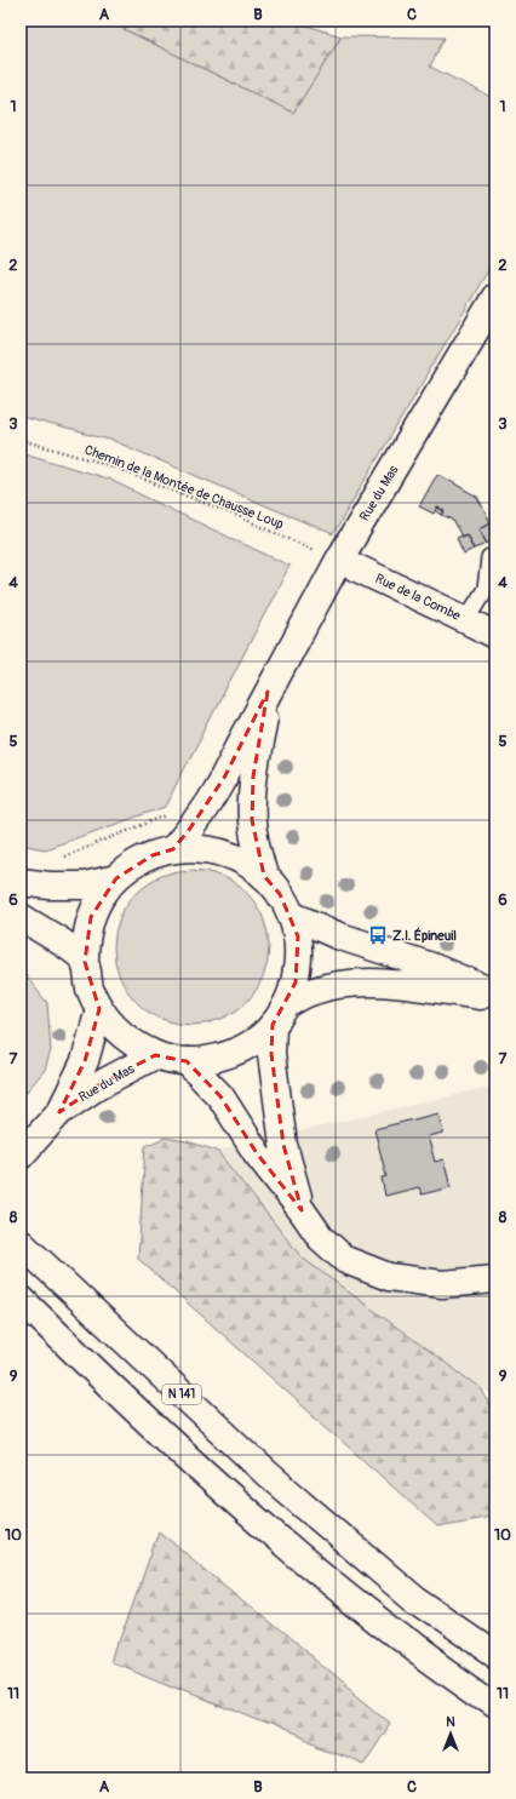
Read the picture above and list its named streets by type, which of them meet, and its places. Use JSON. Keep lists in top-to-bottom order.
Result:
{
  "streets": {
    "main road": ["Rue du Mas", "Rue de la Combe", "N 141"],
    "path": ["Chemin de la Montée de Chausse Loup"]
  },
  "crossings": [
    ["Chemin de la Montée de Chausse Loup", "Rue du Mas"],
    ["Chemin de la Montée de Chausse Loup", "Rue de la Combe"],
    ["Rue du Mas", "Rue de la Combe"]
  ],
  "places": {
    "bus stop": ["Z.I. Épineuil"]
  },
  "north": "top",
  "grid": {
    "columns": ["A", "B", "C"],
    "rows": [
      "1",
      "2",
      "3",
      "4",
      "5",
      "6",
      "7",
      "8",
      "9",
      "10",
      "11"
    ]
  }
}
